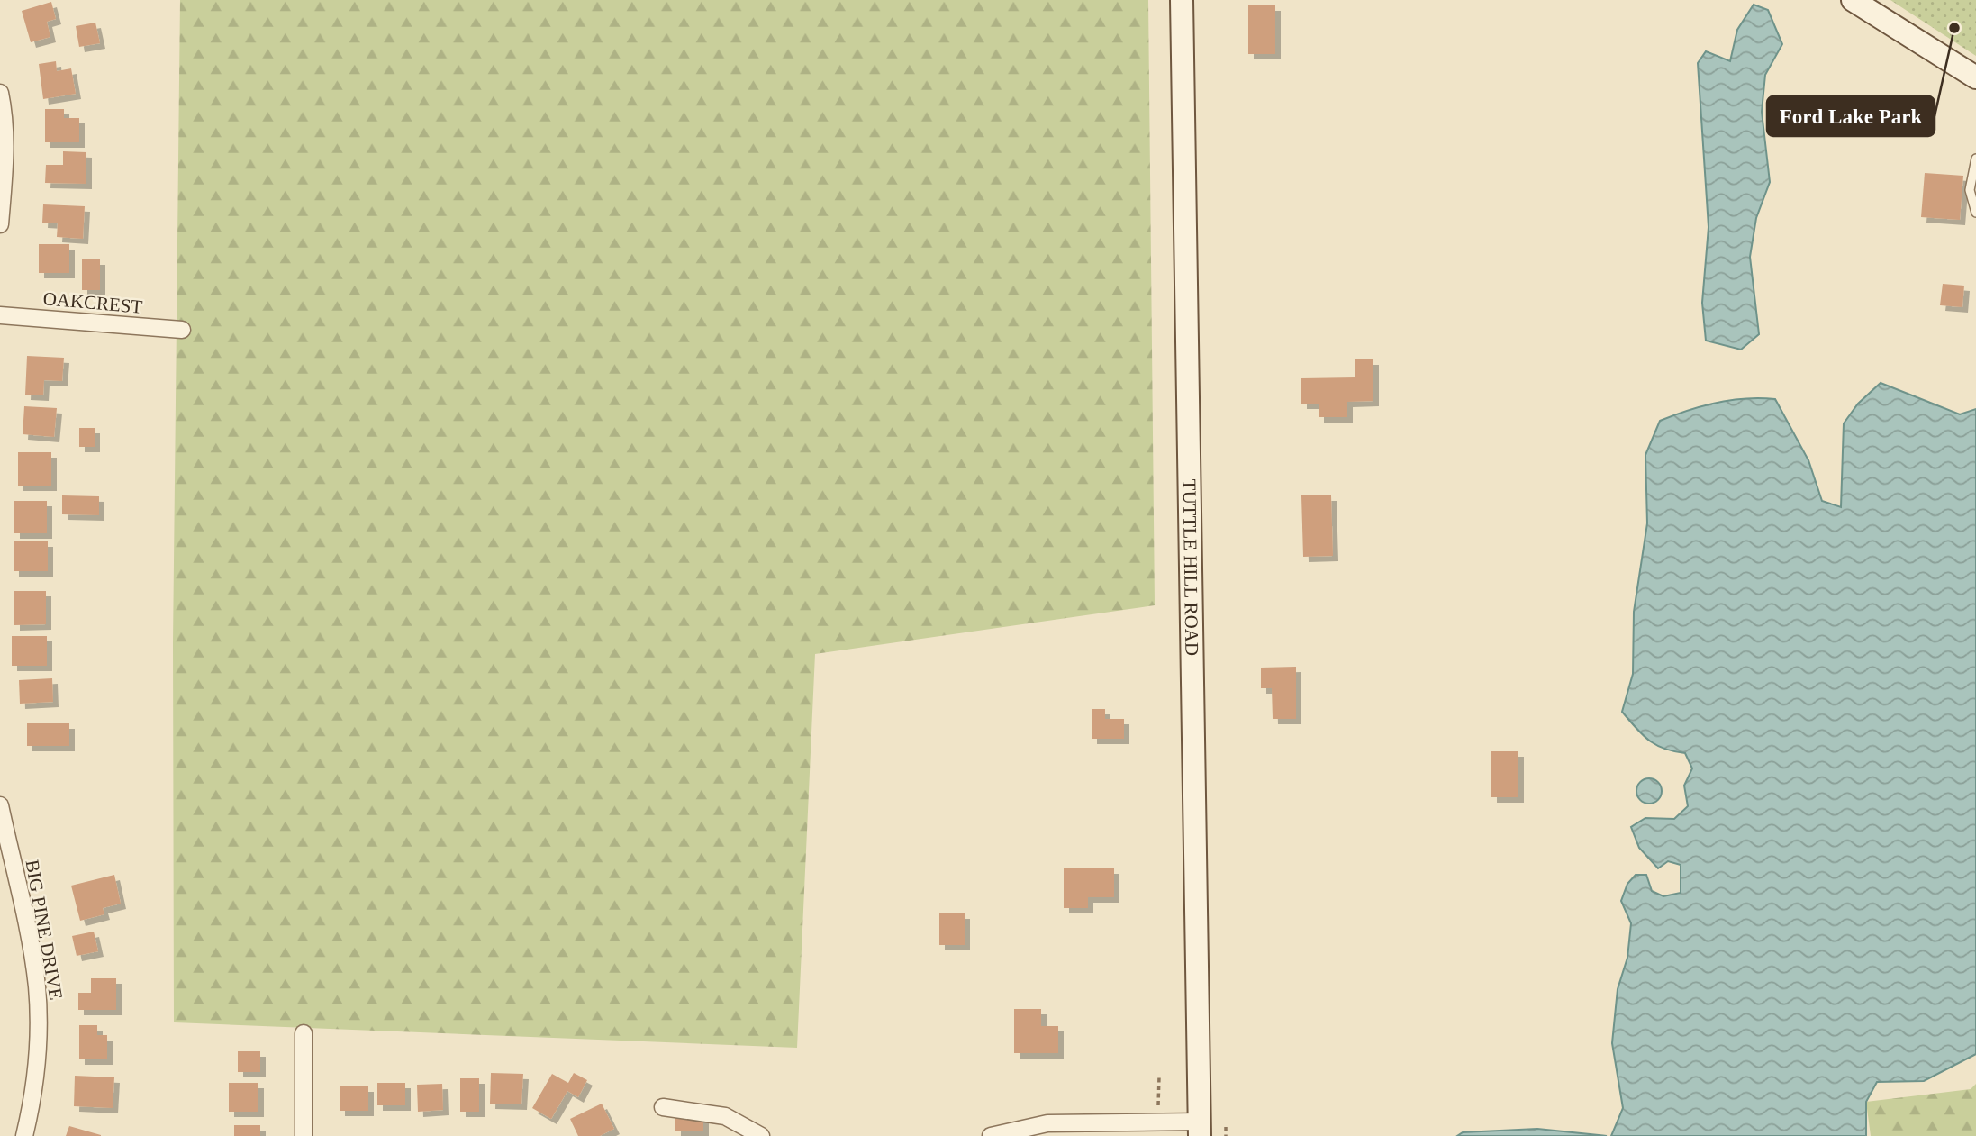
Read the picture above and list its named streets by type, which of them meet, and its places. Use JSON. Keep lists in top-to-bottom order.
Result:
{
  "streets": {
    "main road": ["TUTTLE HILL ROAD"],
    "street": ["OAKCREST", "BIG PINE DRIVE"]
  },
  "places": ["Ford Lake Park"]
}
